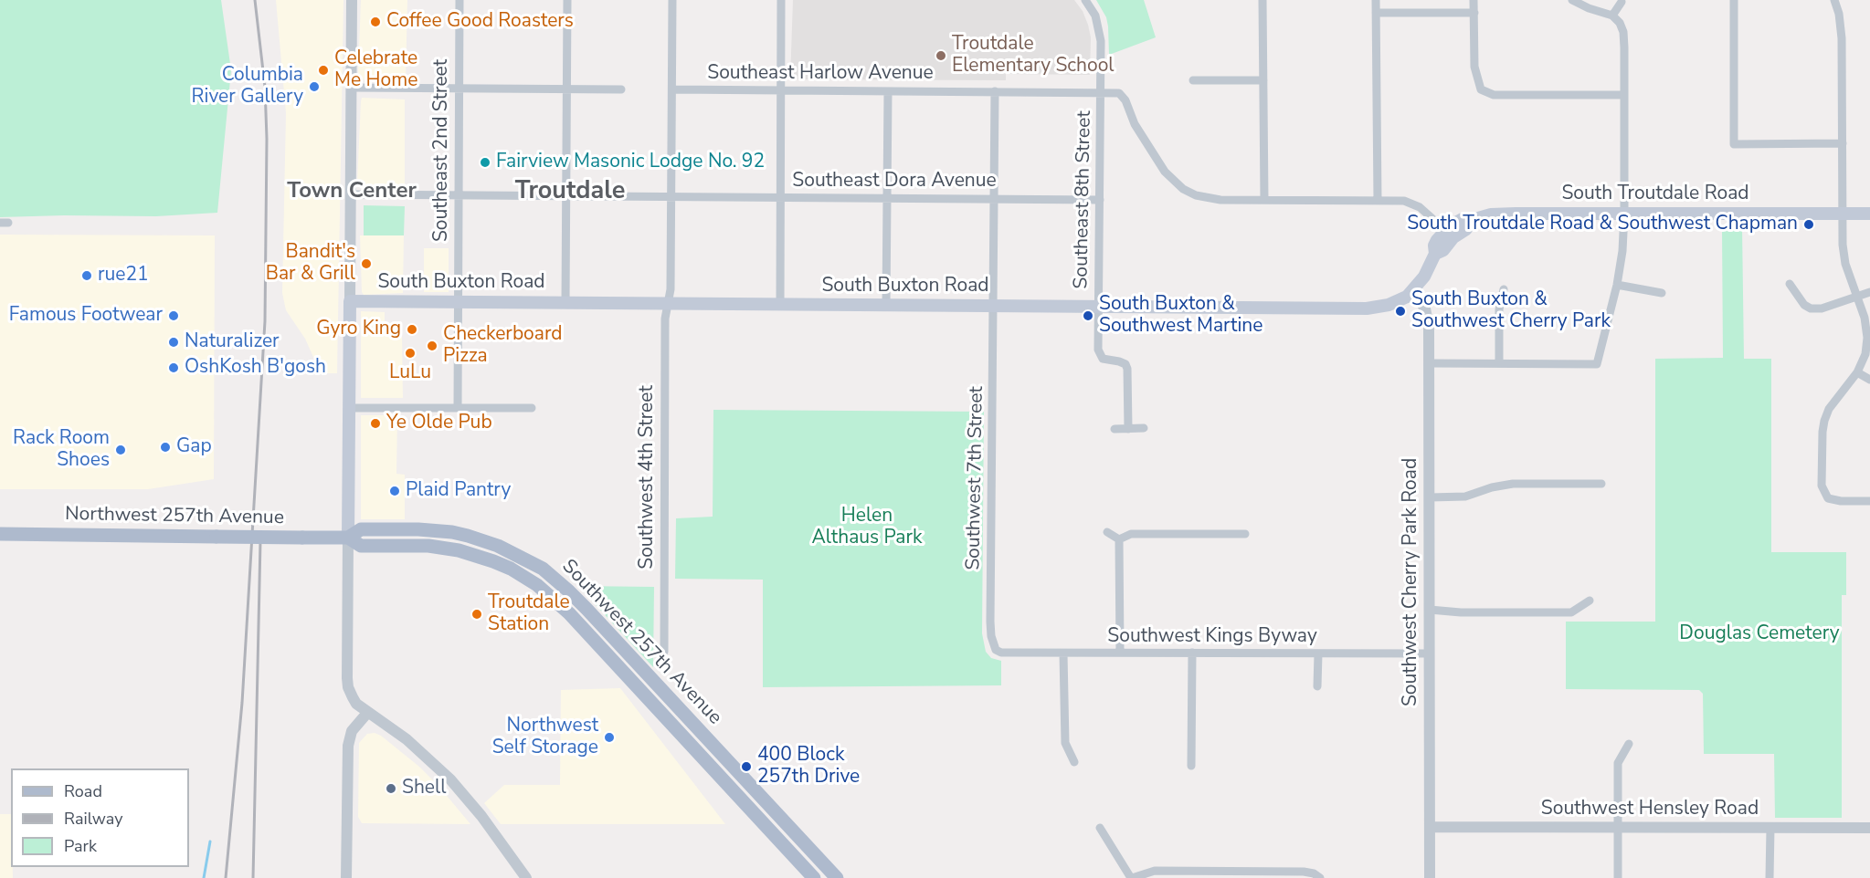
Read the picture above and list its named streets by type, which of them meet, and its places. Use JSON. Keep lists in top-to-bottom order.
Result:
{
  "streets": {
    "main road": [
      "South Troutdale Road",
      "South Buxton Road",
      "Northwest 257th Avenue",
      "Southwest 257th Avenue"
    ],
    "street": [
      "Southeast Harlow Avenue",
      "Southeast 2nd Street",
      "Southeast Dora Avenue",
      "Southeast 8th Street",
      "Southwest 4th Street",
      "Southwest 7th Street",
      "Southwest Cherry Park Road",
      "Southwest Kings Byway",
      "Southwest Hensley Road"
    ]
  },
  "crossings": [
    ["Southeast Harlow Avenue", "Southeast 8th Street"],
    ["Southeast Harlow Avenue", "Southwest 4th Street"],
    ["Southeast Harlow Avenue", "Southwest 7th Street"],
    ["Southeast 2nd Street", "Southeast Dora Avenue"],
    ["Southeast 2nd Street", "South Buxton Road"],
    ["Southeast Dora Avenue", "Southeast 8th Street"],
    ["Southeast Dora Avenue", "Southwest 4th Street"],
    ["Southeast Dora Avenue", "Southwest 7th Street"],
    ["South Troutdale Road", "South Buxton Road"],
    ["Southeast 8th Street", "South Buxton Road"],
    ["South Buxton Road", "Southwest 4th Street"],
    ["South Buxton Road", "Southwest 7th Street"],
    ["South Buxton Road", "Southwest Cherry Park Road"],
    ["Southwest 7th Street", "Southwest Kings Byway"],
    ["Northwest 257th Avenue", "Southwest 257th Avenue"],
    ["Southwest Cherry Park Road", "Southwest Kings Byway"],
    ["Southwest Cherry Park Road", "Southwest Hensley Road"]
  ],
  "districts": ["Town Center", "Troutdale"],
  "parks": ["Helen Althaus Park", "Douglas Cemetery"],
  "places": [
    "Coffee Good Roasters",
    "Troutdale Elementary School",
    "Celebrate Me Home",
    "Columbia River Gallery",
    "Fairview Masonic Lodge No. 92",
    "South Troutdale Road & Southwest Chapman",
    "Bandit's Bar & Grill",
    "rue21",
    "South Buxton & Southwest Cherry Park",
    "Famous Footwear",
    "South Buxton & Southwest Martine",
    "Gyro King",
    "Naturalizer",
    "Checkerboard Pizza",
    "LuLu",
    "OshKosh B'gosh",
    "Ye Olde Pub",
    "Gap",
    "Rack Room Shoes",
    "Plaid Pantry",
    "Troutdale Station",
    "Northwest Self Storage",
    "400 Block 257th Drive",
    "Shell"
  ],
  "legend": ["Road", "Railway", "Park"]
}
